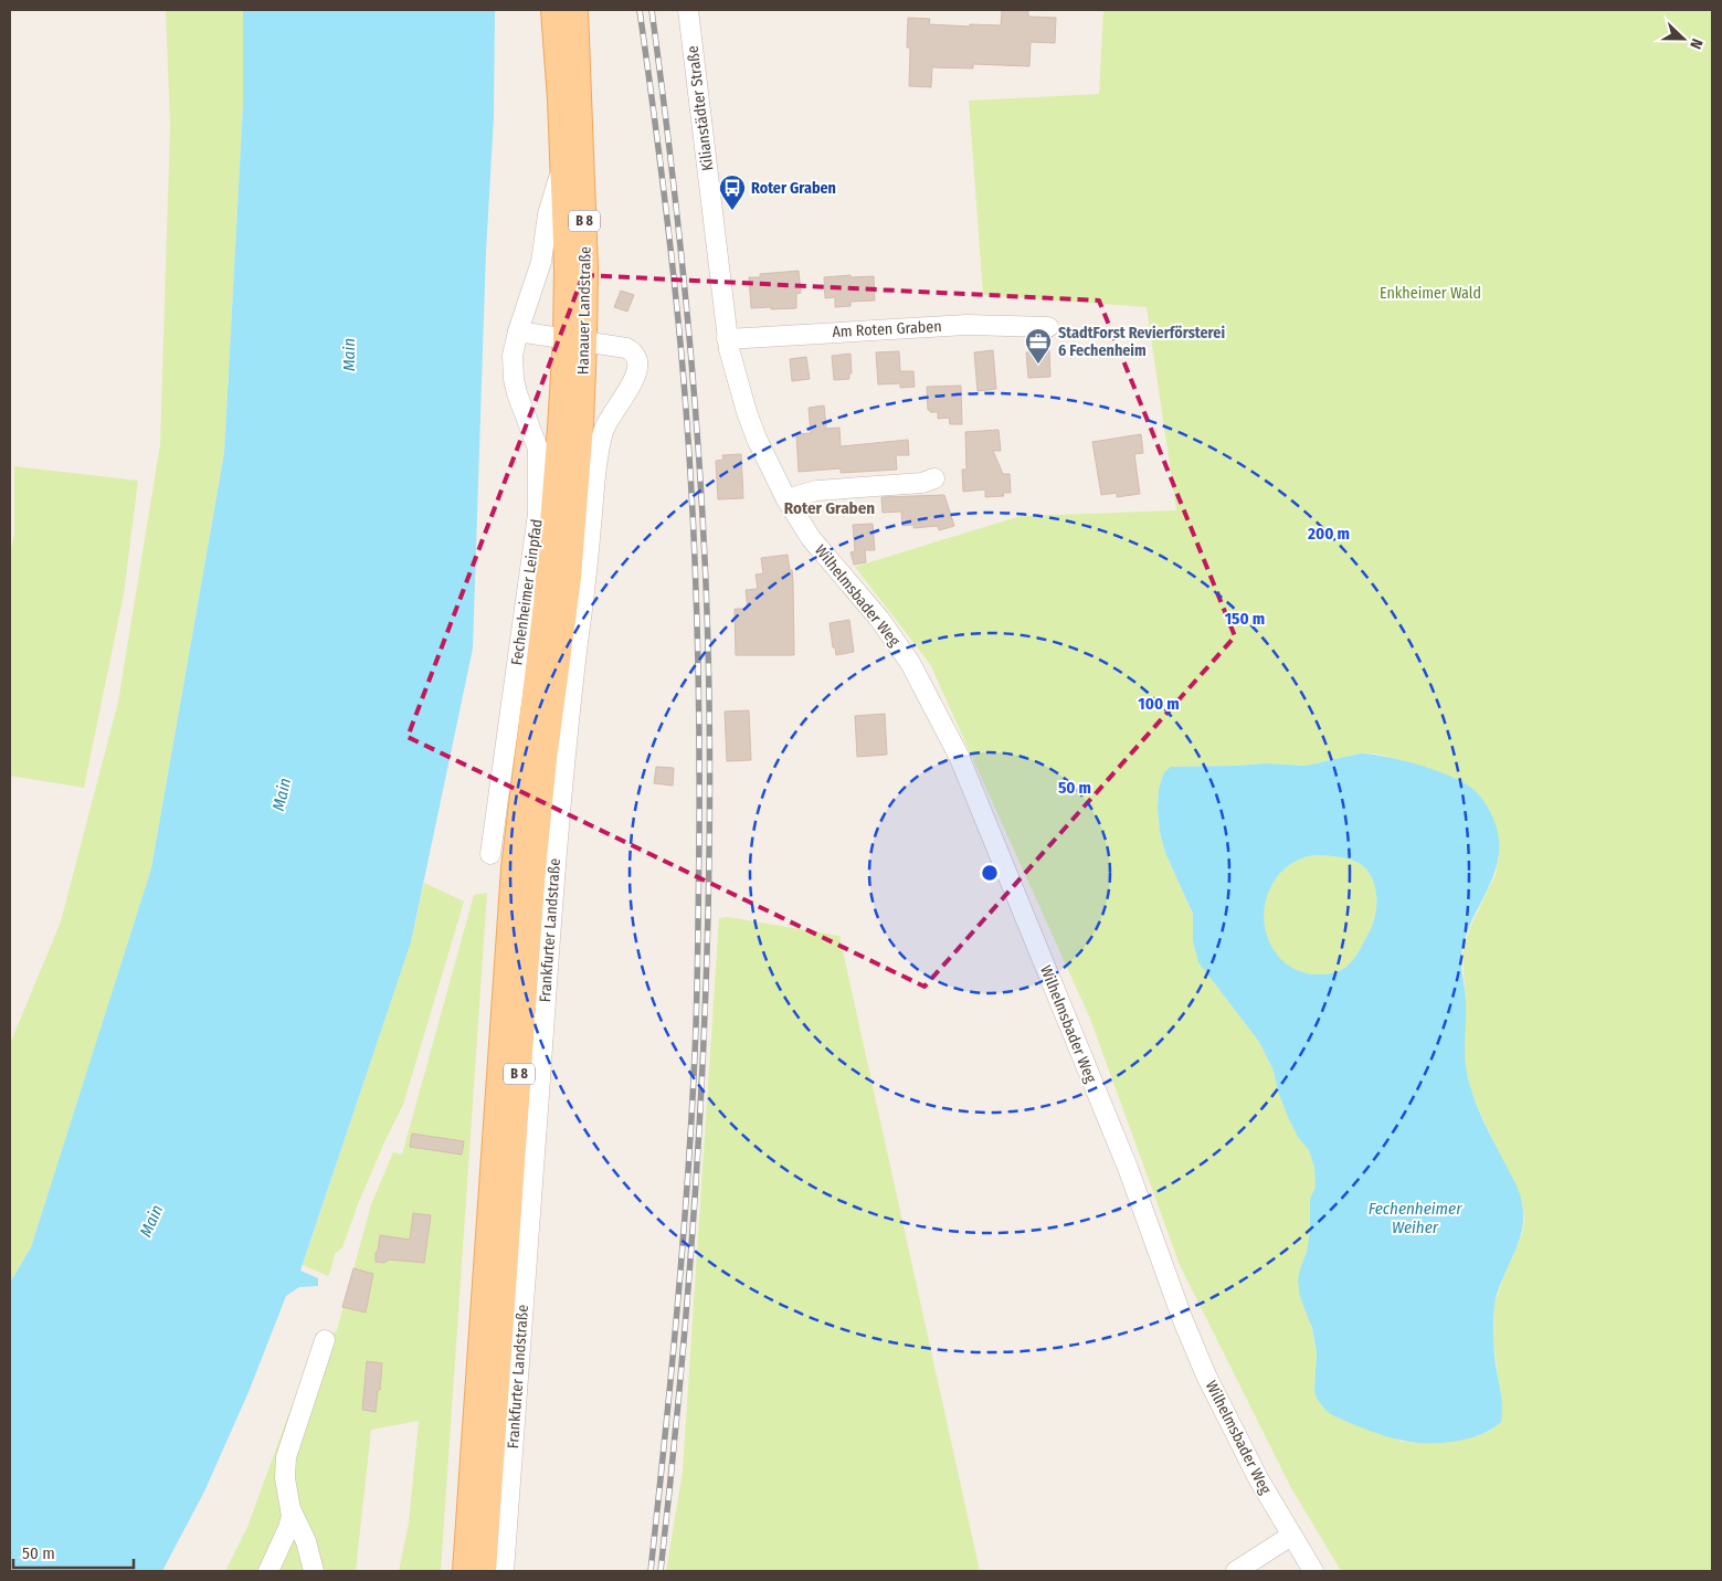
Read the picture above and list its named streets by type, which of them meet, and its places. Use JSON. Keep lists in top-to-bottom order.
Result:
{
  "streets": {
    "main road": ["B 8", "Hanauer Landstraße"],
    "street": [
      "Kilianstädter Straße",
      "Am Roten Graben",
      "Fechenheimer Leinpfad",
      "Wilhelmsbader Weg",
      "Frankfurter Landstraße"
    ]
  },
  "crossings": [
    ["Kilianstädter Straße", "Am Roten Graben"],
    ["Kilianstädter Straße", "Wilhelmsbader Weg"],
    ["B 8", "Hanauer Landstraße"],
    ["B 8", "Frankfurter Landstraße"],
    ["Hanauer Landstraße", "Fechenheimer Leinpfad"],
    ["Hanauer Landstraße", "Frankfurter Landstraße"],
    ["Am Roten Graben", "Wilhelmsbader Weg"]
  ],
  "districts": ["Roter Graben"],
  "water": ["Main", "Fechenheimer Weiher"],
  "parks": ["Enkheimer Wald"],
  "places": {
    "bus stop": ["Roter Graben"],
    "office": ["StadtForst Revierförsterei 6 Fechenheim"]
  },
  "scale_bar": "50 m",
  "north": "right",
  "rings": [
    "200 m",
    "150 m",
    "100 m",
    "50 m"
  ]
}
